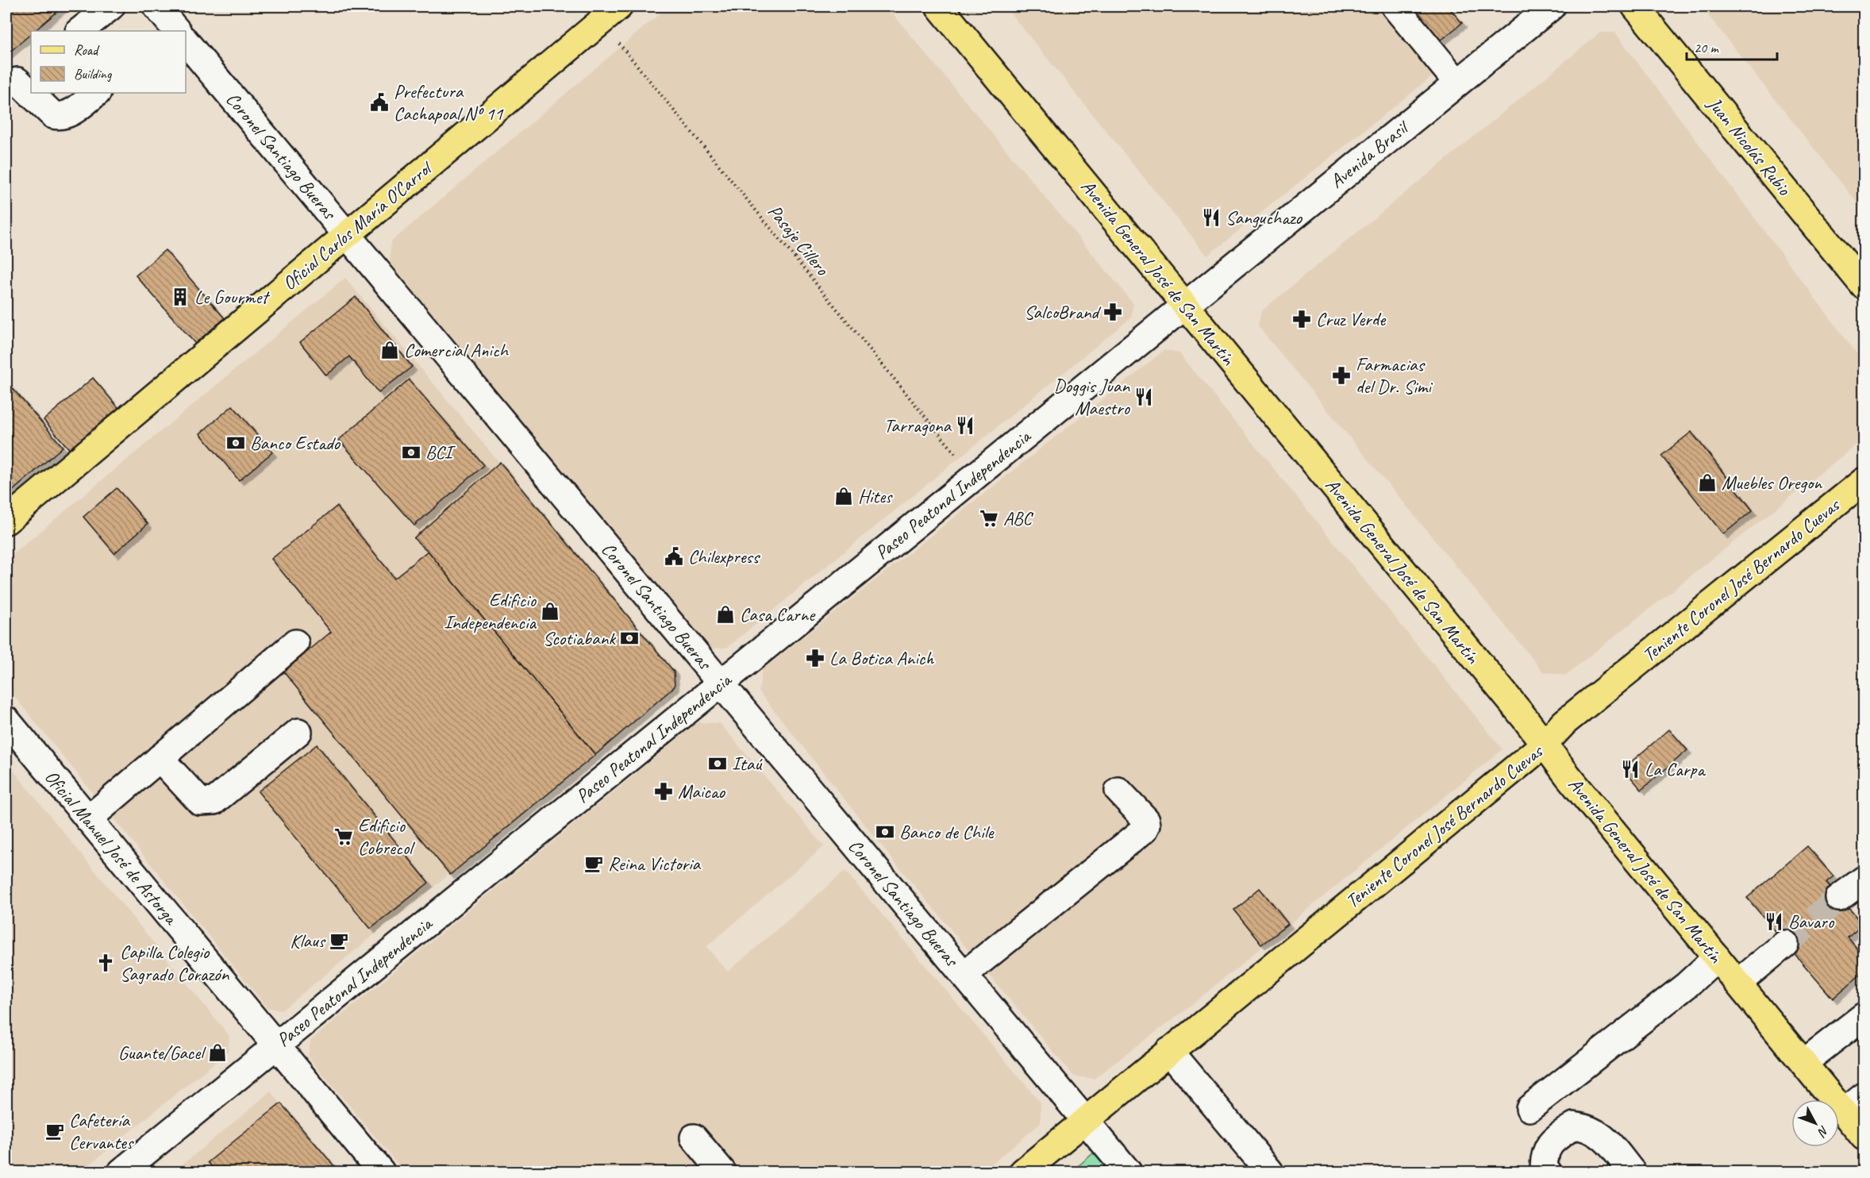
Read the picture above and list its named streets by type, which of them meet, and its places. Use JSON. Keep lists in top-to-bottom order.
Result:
{
  "streets": {
    "main road": [
      "Juan Nicolás Rubio",
      "Oficial Carlos María O'Carrol",
      "Avenida General José de San Martín",
      "Teniente Coronel José Bernardo Cuevas"
    ],
    "street": [
      "Avenida Brasil",
      "Coronel Santiago Bueras",
      "Paseo Peatonal Independencia",
      "Oficial Manuel José de Astorga"
    ],
    "path": ["Pasaje Cillero"]
  },
  "crossings": [
    ["Avenida Brasil", "Avenida General José de San Martín"],
    ["Avenida Brasil", "Paseo Peatonal Independencia"],
    ["Coronel Santiago Bueras", "Oficial Carlos María O'Carrol"],
    ["Coronel Santiago Bueras", "Paseo Peatonal Independencia"],
    ["Coronel Santiago Bueras", "Teniente Coronel José Bernardo Cuevas"],
    ["Oficial Carlos María O'Carrol", "Pasaje Cillero"],
    ["Pasaje Cillero", "Paseo Peatonal Independencia"],
    ["Avenida General José de San Martín", "Paseo Peatonal Independencia"],
    ["Avenida General José de San Martín", "Teniente Coronel José Bernardo Cuevas"],
    ["Paseo Peatonal Independencia", "Oficial Manuel José de Astorga"]
  ],
  "places": {
    "public building": ["Prefectura Cachapoal Nº 11", "Chilexpress"],
    "restaurant": [
      "Sanguchazo",
      "Doggis Juan Maestro",
      "Tarragona",
      "La Carpa",
      "Bavaro"
    ],
    "building": ["Le Gourmet"],
    "pharmacy": [
      "SalcoBrand",
      "Cruz Verde",
      "Farmacias del Dr. Simi",
      "La Botica Anich",
      "Maicao"
    ],
    "shop": [
      "Comercial Anich",
      "Muebles Oregon",
      "Hites",
      "Edificio Independencia",
      "Casa Carne",
      "Guante/Gacel"
    ],
    "bank": [
      "Banco Estado",
      "BCI",
      "Scotiabank",
      "Itaú",
      "Banco de Chile"
    ],
    "supermarket": ["ABC", "Edificio Cobrecol"],
    "cafe": ["Reina Victoria", "Klaus", "Cafetería Cervantes"],
    "church": ["Capilla Colegio Sagrado Corazón"]
  },
  "legend": ["Road", "Building"],
  "scale_bar": "20 m",
  "north": "bottom right"
}
